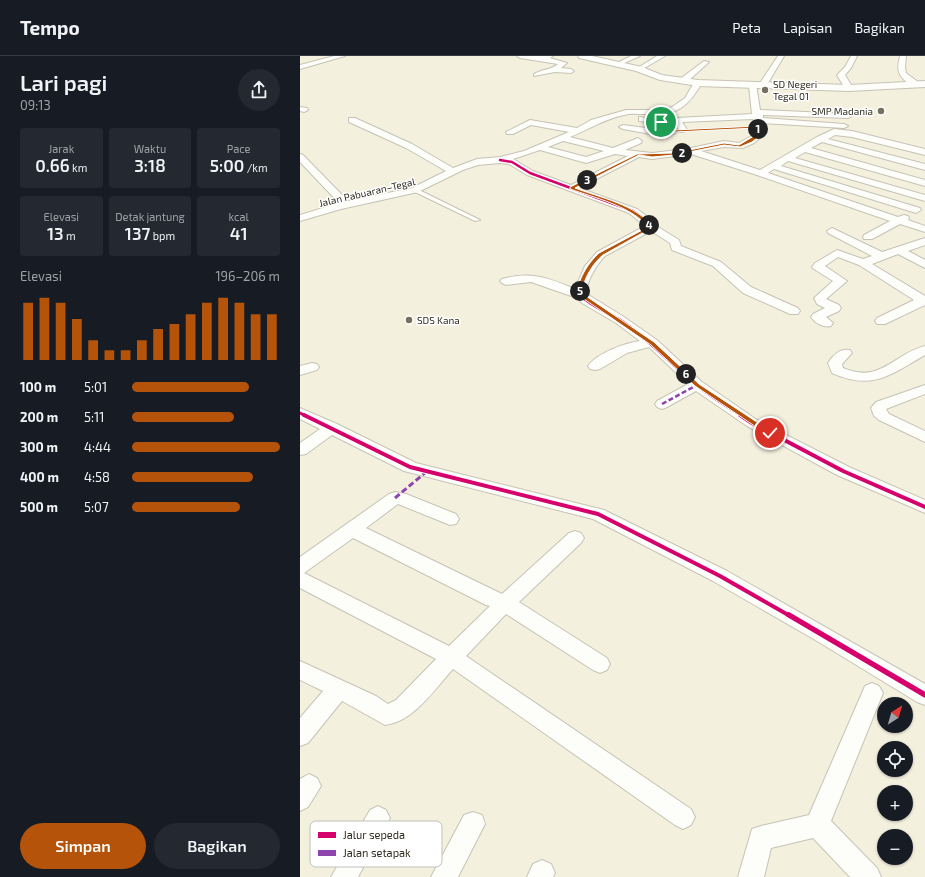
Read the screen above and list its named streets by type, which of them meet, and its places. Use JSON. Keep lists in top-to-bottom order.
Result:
{
  "streets": {
    "street": ["Jalan Pabuaran–Tegal"]
  },
  "places": ["SD Negeri Tegal 01", "SMP Madania", "SDS Kana"],
  "legend": ["Jalur sepeda", "Jalan setapak"],
  "north": "top right",
  "page": {
    "header": "Tempo",
    "nav": ["Peta", "Lapisan", "Bagikan"],
    "heading": ["Lari pagi", "09:13"],
    "pins": [
      "1",
      "2",
      "3",
      "4",
      "5",
      "6"
    ],
    "stats": [
      ["Jarak", "0.66 km"],
      ["Waktu", "3:18"],
      ["Pace", "5:00 /km"],
      ["Elevasi", "13 m"],
      ["Detak jantung", "137 bpm"],
      ["kcal", "41"]
    ],
    "chart": ["Elevasi", "196–206 m"],
    "list": [
      {
        "name": "100 m",
        "note": "5:01"
      },
      {
        "name": "200 m",
        "note": "5:11"
      },
      {
        "name": "300 m",
        "note": "4:44"
      },
      {
        "name": "400 m",
        "note": "4:58"
      },
      {
        "name": "500 m",
        "note": "5:07"
      }
    ],
    "map_buttons": ["+", "−"],
    "buttons": ["Simpan", "Bagikan"]
  }
}
